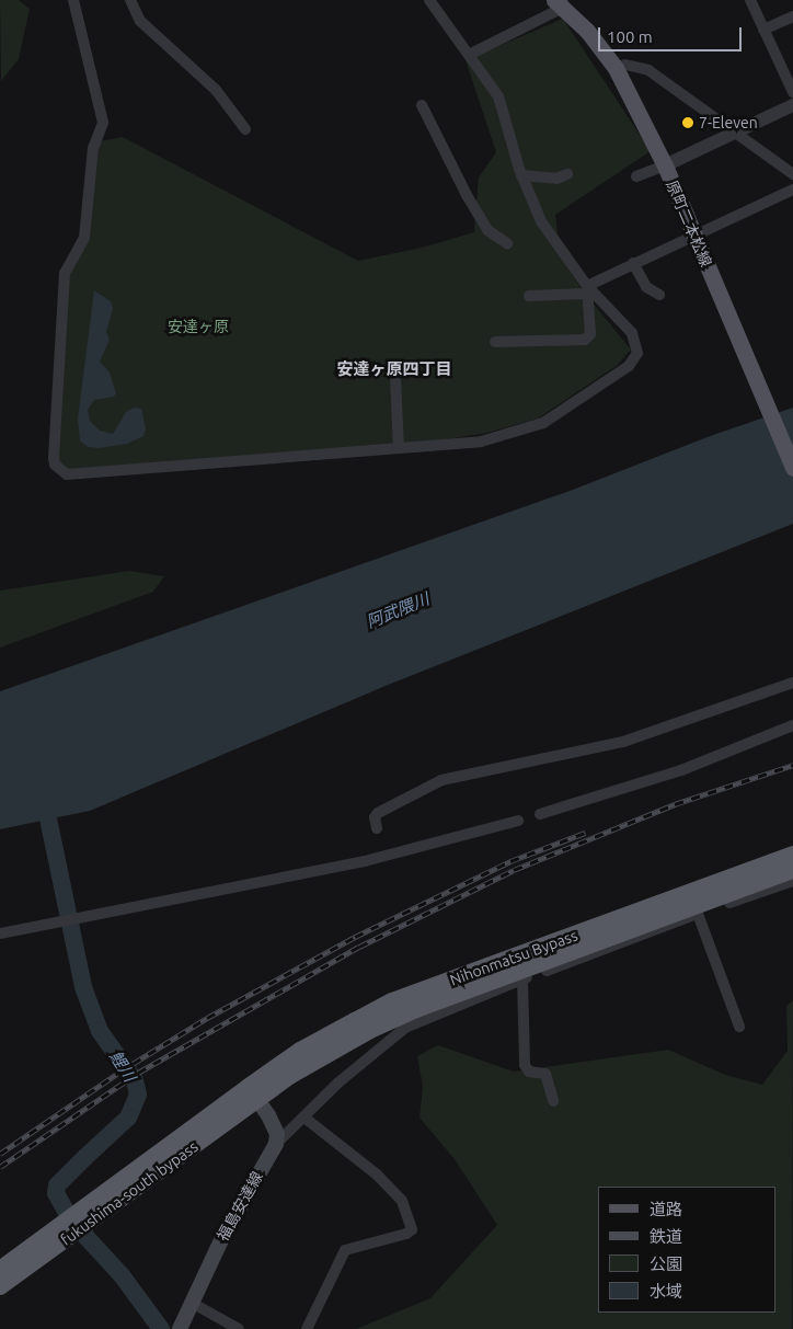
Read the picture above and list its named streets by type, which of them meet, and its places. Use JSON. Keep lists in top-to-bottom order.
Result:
{
  "streets": {
    "highway": ["Nihonmatsu Bypass", "fukushima-south bypass"],
    "main road": ["原町二本松線", "福島安達線"]
  },
  "crossings": [
    ["Nihonmatsu Bypass", "fukushima-south bypass"]
  ],
  "districts": ["安達ヶ原四丁目"],
  "water": ["阿武隈川", "鯉川"],
  "parks": ["安達ヶ原"],
  "places": ["7-Eleven"],
  "legend": [
    "道路",
    "鉄道",
    "公園",
    "水域"
  ],
  "scale_bar": "100 m"
}
